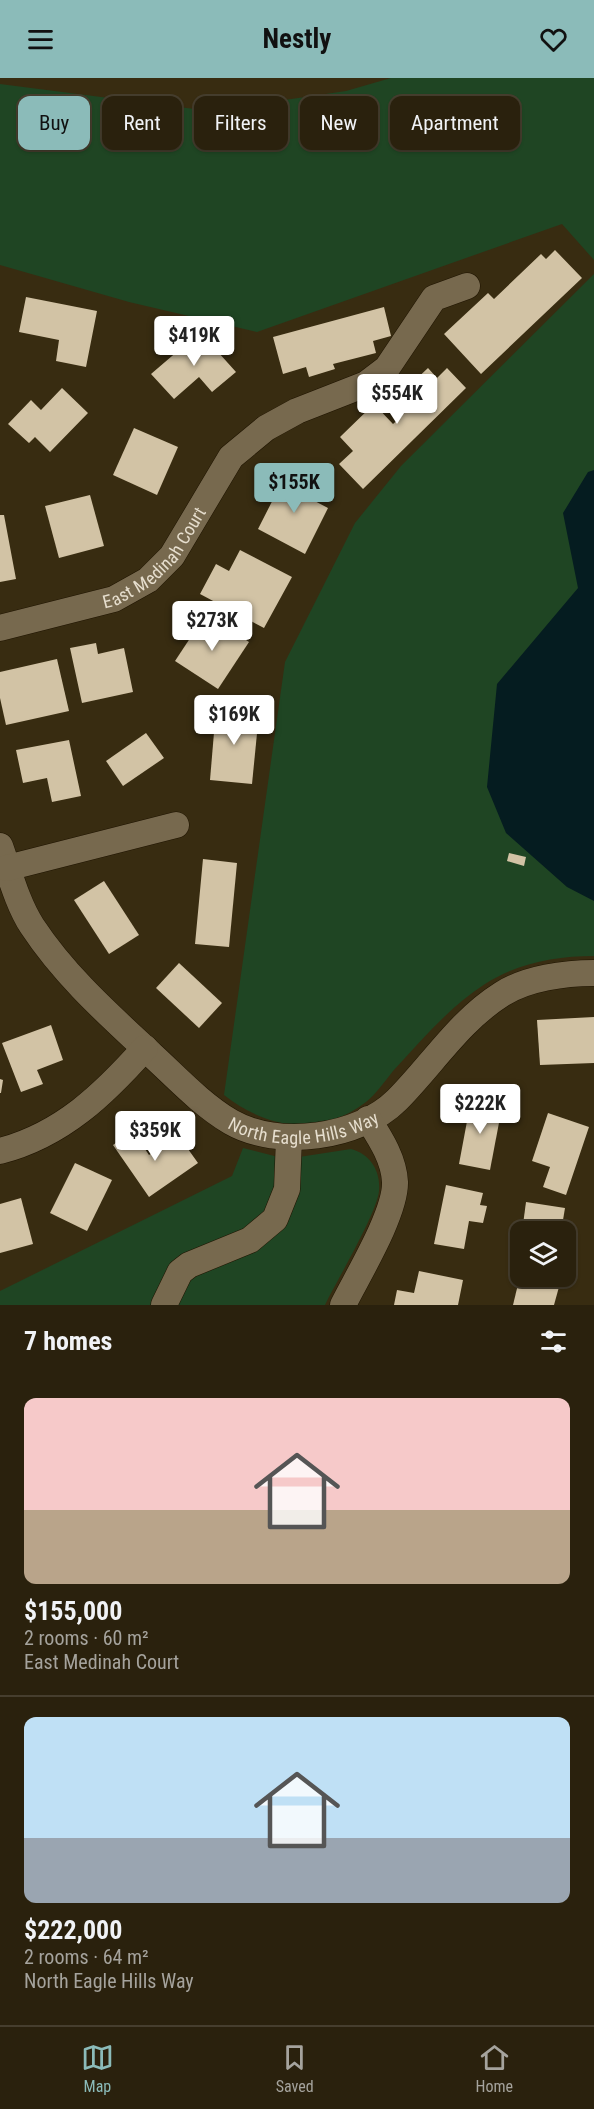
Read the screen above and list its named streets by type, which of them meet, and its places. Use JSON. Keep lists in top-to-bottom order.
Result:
{
  "streets": {
    "street": ["East Medinah Court", "North Eagle Hills Way"]
  },
  "page": {
    "header": "Nestly",
    "chip": [
      "Buy",
      "Rent",
      "Filters",
      "New",
      "Apartment"
    ],
    "price": [
      "$419K",
      "$554K",
      "$155K",
      "$273K",
      "$169K",
      "$222K",
      "$359K"
    ],
    "heading": "7 homes",
    "list": [
      {
        "name": "$155,000",
        "note": "2 rooms · 60 m² · East Medinah Court"
      },
      {
        "name": "$222,000",
        "note": "2 rooms · 64 m² · North Eagle Hills Way"
      }
    ],
    "tabs": ["Map", "Saved", "Home"]
  }
}
